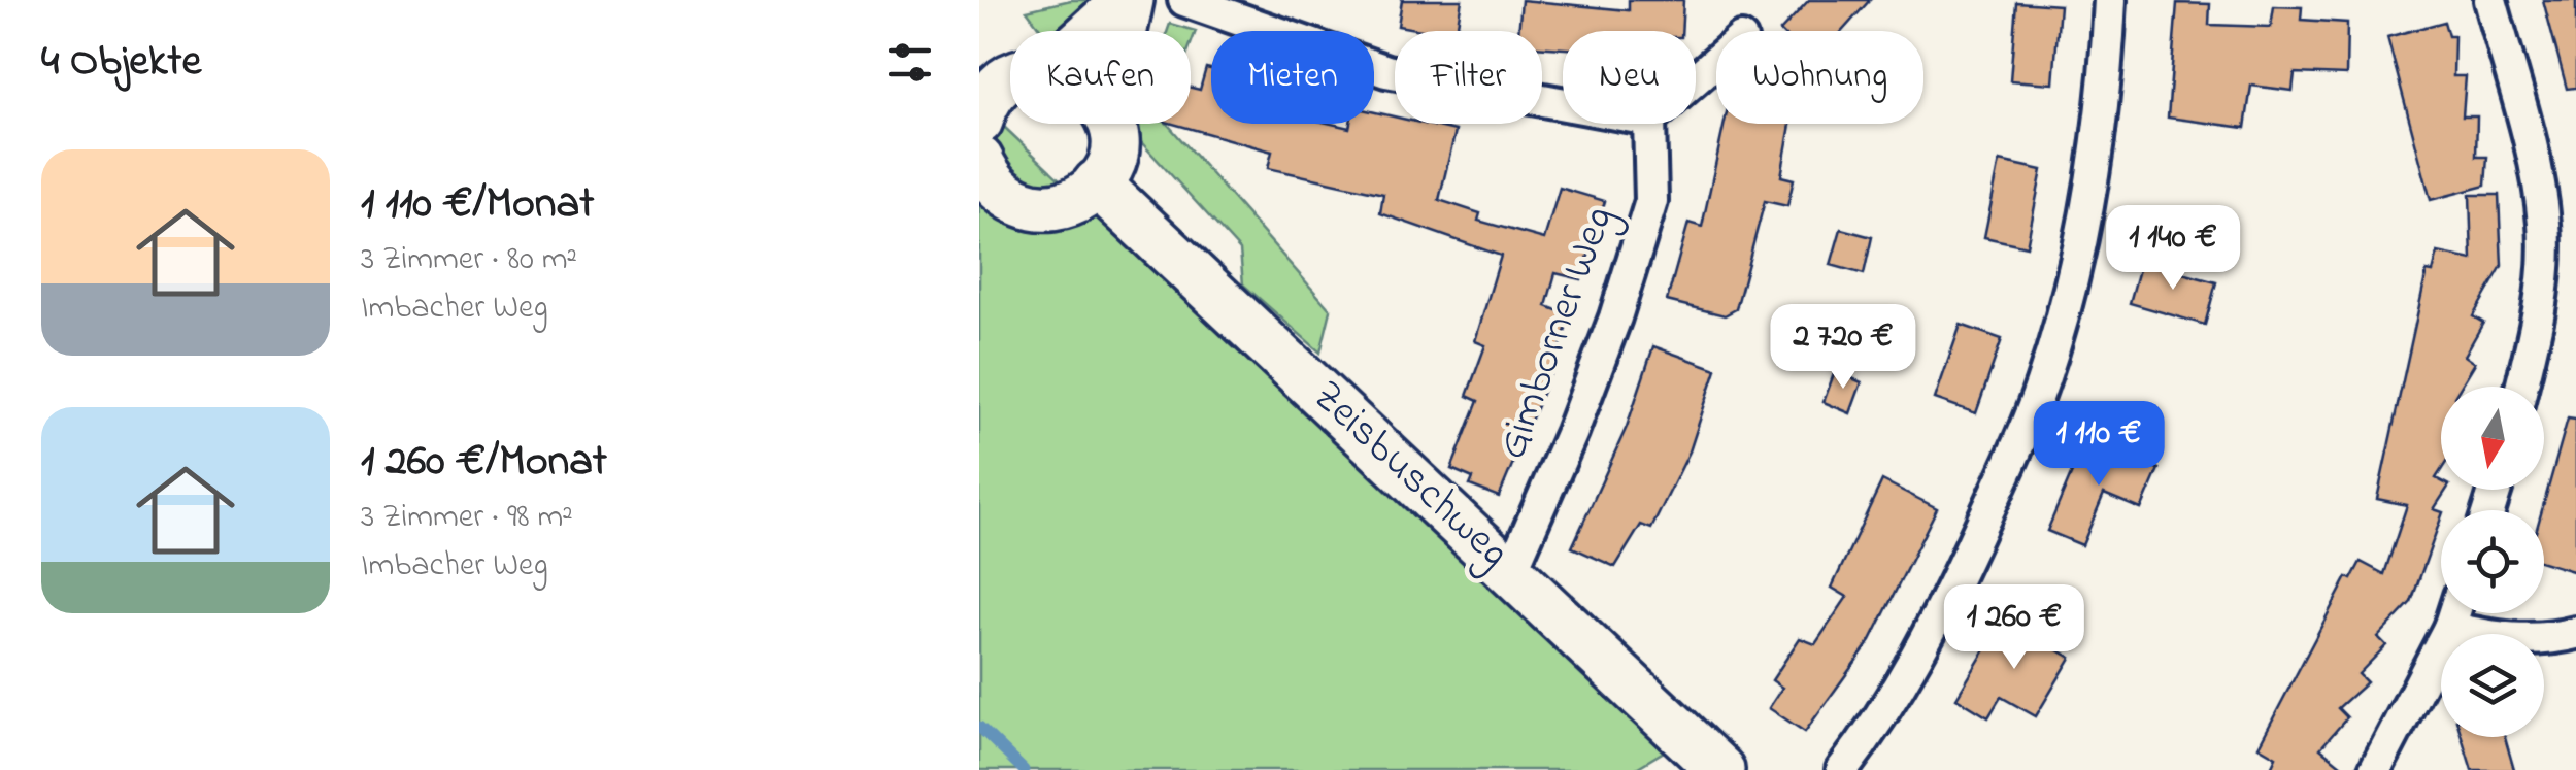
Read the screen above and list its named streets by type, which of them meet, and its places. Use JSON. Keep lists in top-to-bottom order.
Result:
{
  "streets": {
    "street": ["Gimborner Weg", "Zeisbuschweg"]
  },
  "crossings": [
    ["Gimborner Weg", "Zeisbuschweg"]
  ],
  "north": "bottom",
  "page": {
    "heading": "4 Objekte",
    "chip": [
      "Kaufen",
      "Mieten",
      "Filter",
      "Neu",
      "Wohnung"
    ],
    "list": [
      {
        "name": "1 110 €/Monat",
        "note": "3 Zimmer · 80 m² · Imbacher Weg"
      },
      {
        "name": "1 260 €/Monat",
        "note": "3 Zimmer · 98 m² · Imbacher Weg"
      }
    ],
    "price": [
      "1 140 €",
      "2 720 €",
      "1 110 €",
      "1 260 €"
    ]
  }
}
